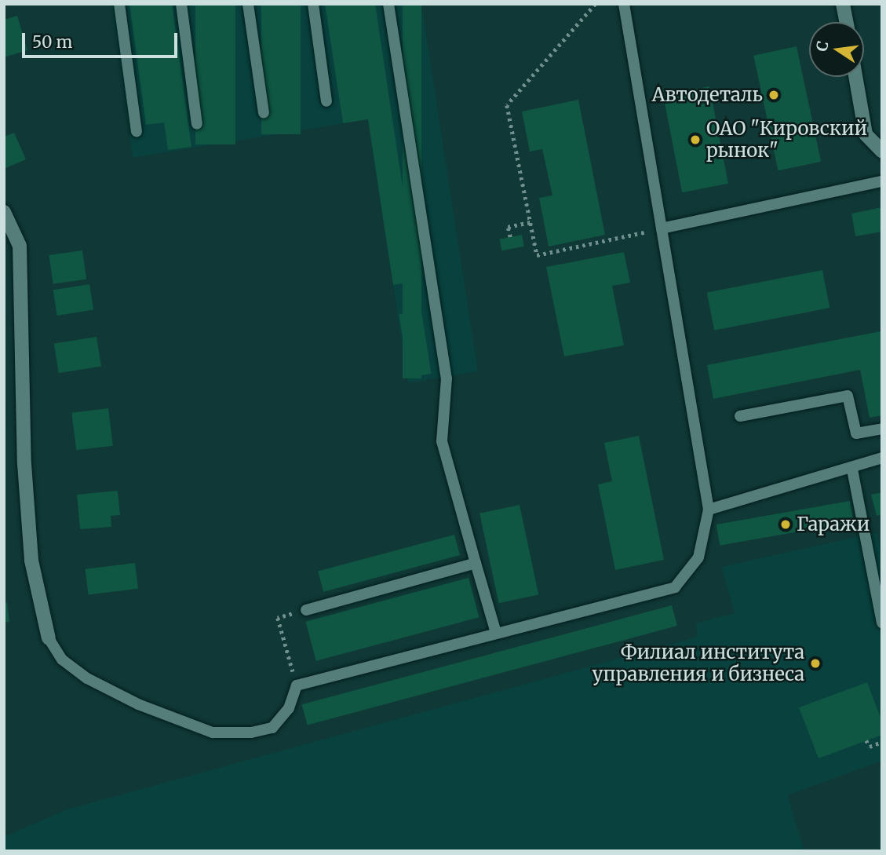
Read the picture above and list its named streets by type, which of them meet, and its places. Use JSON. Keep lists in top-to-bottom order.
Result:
{
  "places": [
    "Автодеталь",
    "ОАО \"Кировский рынок\"",
    "Гаражи",
    "Филиал института управления и бизнеса"
  ],
  "scale_bar": "50 m",
  "north": "left"
}
